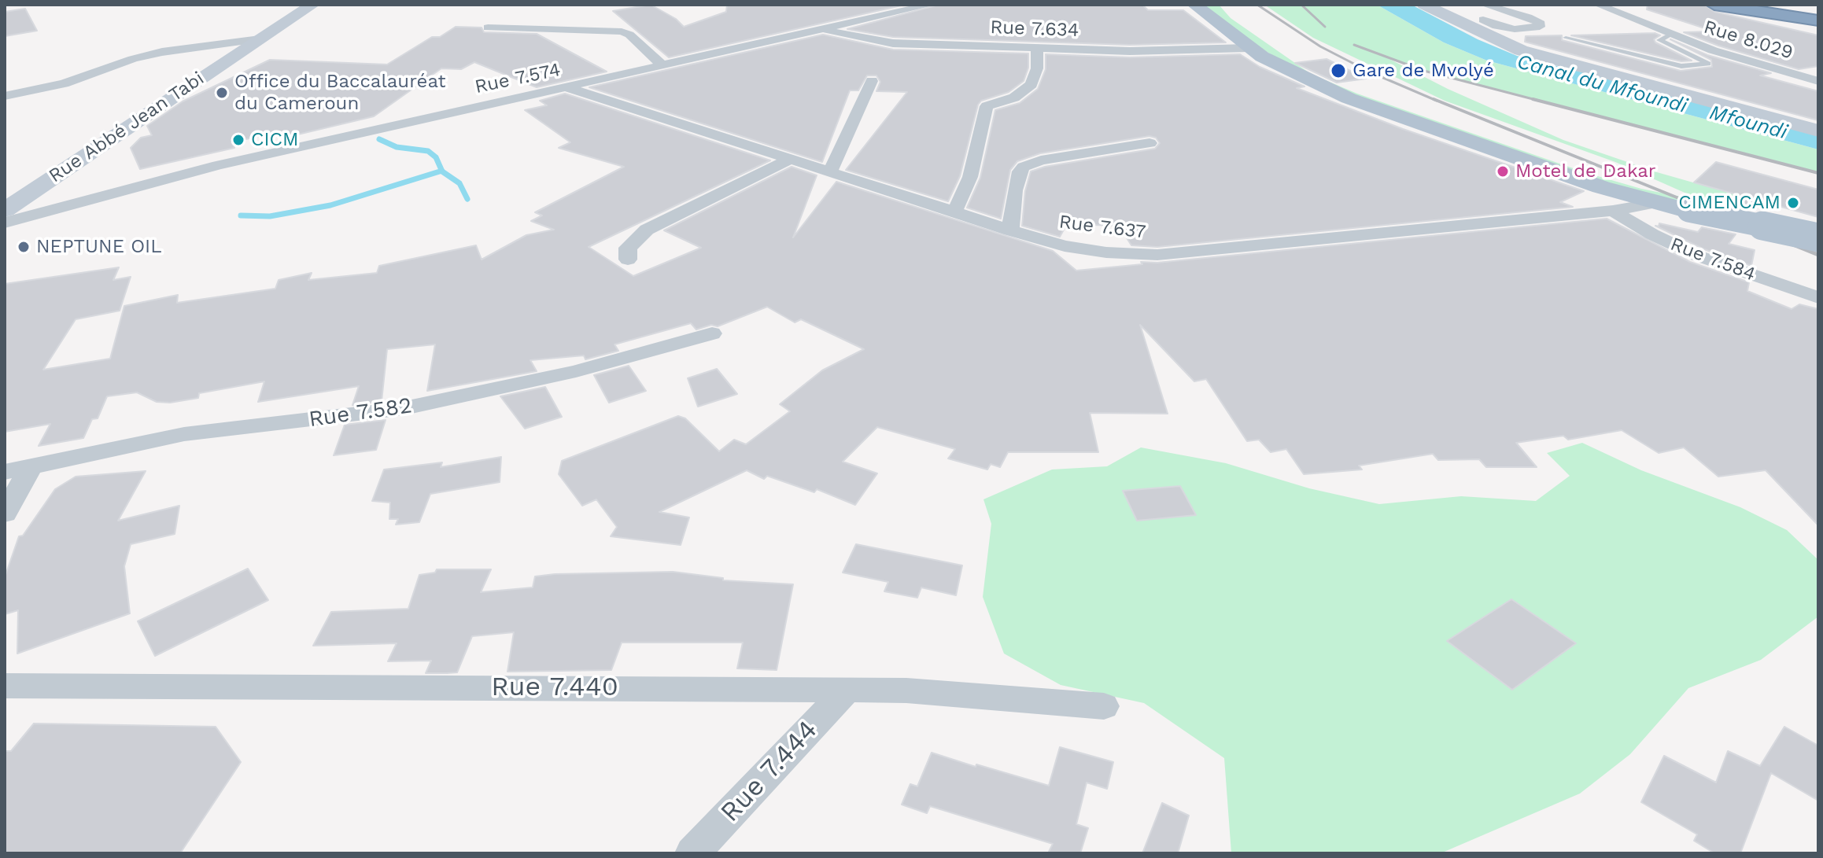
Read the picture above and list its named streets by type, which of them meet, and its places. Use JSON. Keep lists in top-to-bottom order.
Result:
{
  "streets": {
    "main road": ["Rue Abbé Jean Tabi"],
    "street": [
      "Rue 7.634",
      "Rue 8.029",
      "Rue 7.574",
      "Rue 7.637",
      "Rue 7.584",
      "Rue 7.582",
      "Rue 7.440",
      "Rue 7.444"
    ]
  },
  "crossings": [
    ["Rue 7.634", "Rue 7.574"],
    ["Rue 7.574", "Rue 7.637"],
    ["Rue 7.637", "Rue 7.584"],
    ["Rue 7.440", "Rue 7.444"]
  ],
  "water": ["Canal du Mfoundi", "Mfoundi"],
  "places": [
    "Gare de Mvolyé",
    "Office du Baccalauréat du Cameroun",
    "CICM",
    "Motel de Dakar",
    "CIMENCAM",
    "NEPTUNE OIL"
  ]
}
